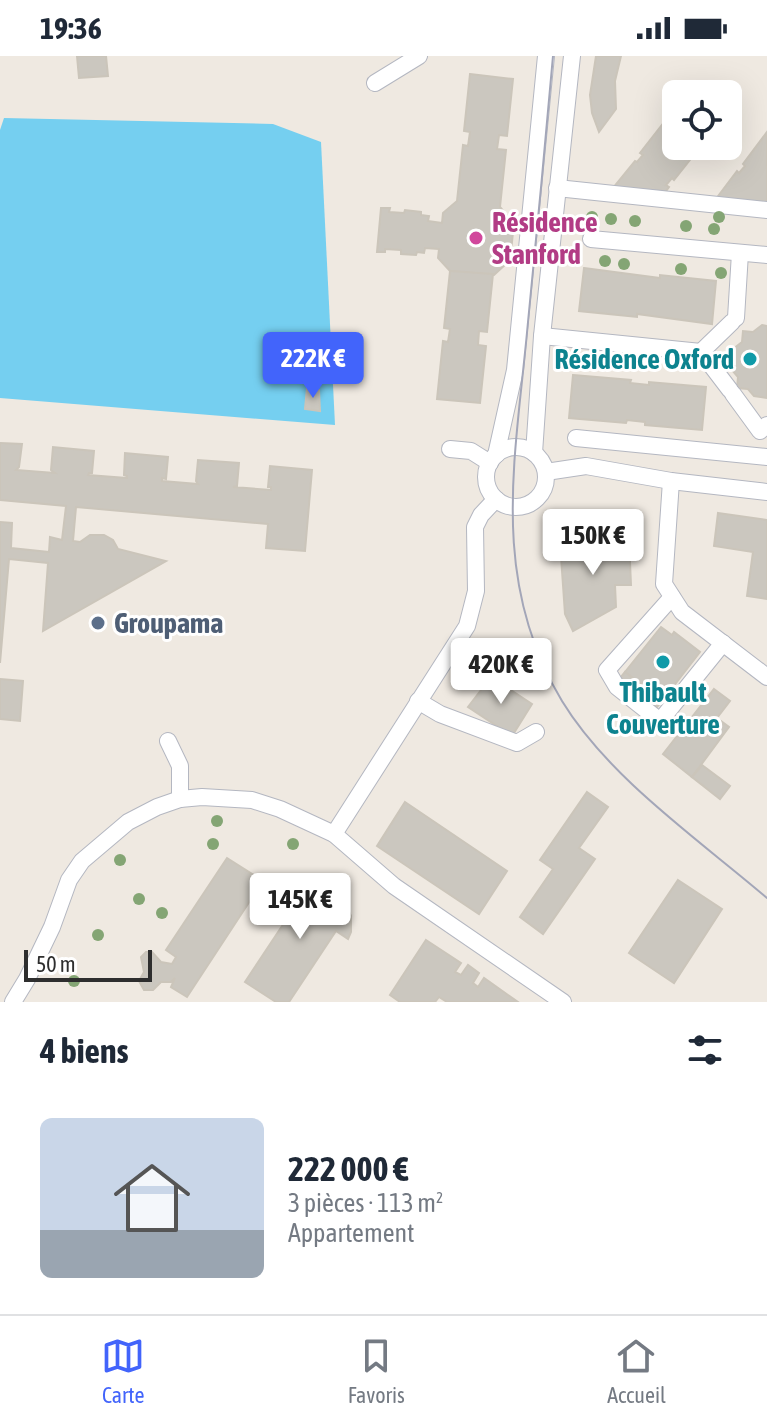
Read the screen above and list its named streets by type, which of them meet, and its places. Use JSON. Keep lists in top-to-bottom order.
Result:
{
  "places": [
    "Résidence Stanford",
    "Résidence Oxford",
    "Groupama",
    "Thibault Couverture"
  ],
  "scale_bar": "50 m",
  "page": {
    "status": "19:36",
    "price": [
      "222K €",
      "150K €",
      "420K €",
      "145K €"
    ],
    "scale": "50 m",
    "heading": "4 biens",
    "list": [
      {
        "name": "222 000 €",
        "note": "3 pièces · 113 m² · Appartement"
      }
    ],
    "tabs": ["Carte", "Favoris", "Accueil"]
  }
}
